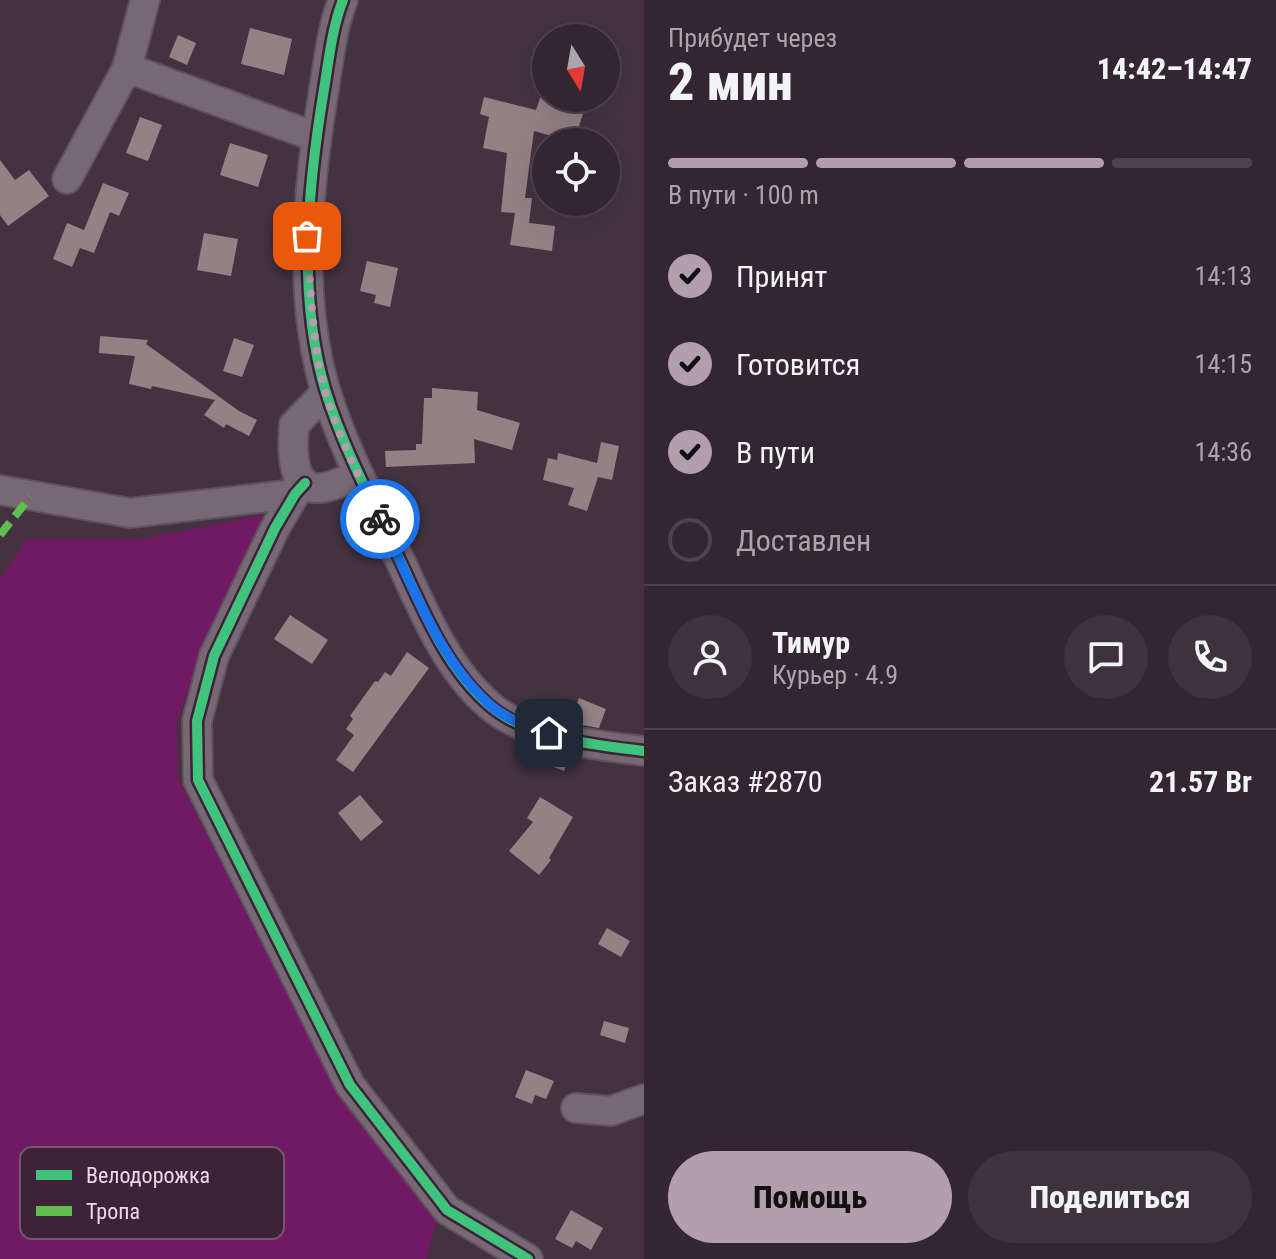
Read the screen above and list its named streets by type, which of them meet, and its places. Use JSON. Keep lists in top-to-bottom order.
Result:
{
  "legend": ["Велодорожка", "Тропа"],
  "north": "bottom",
  "page": {
    "heading": ["2 мин", "Прибудет через", "14:42–14:47"],
    "panel": [
      "Тимур",
      "Курьер · 4.9",
      "Заказ #2870",
      "21.57 Br"
    ],
    "bar": "В пути · 100 m",
    "list": [
      ["Принят", "14:13"],
      ["Готовится", "14:15"],
      ["В пути", "14:36"],
      "Доставлен"
    ],
    "buttons": ["Помощь", "Поделиться"]
  }
}
